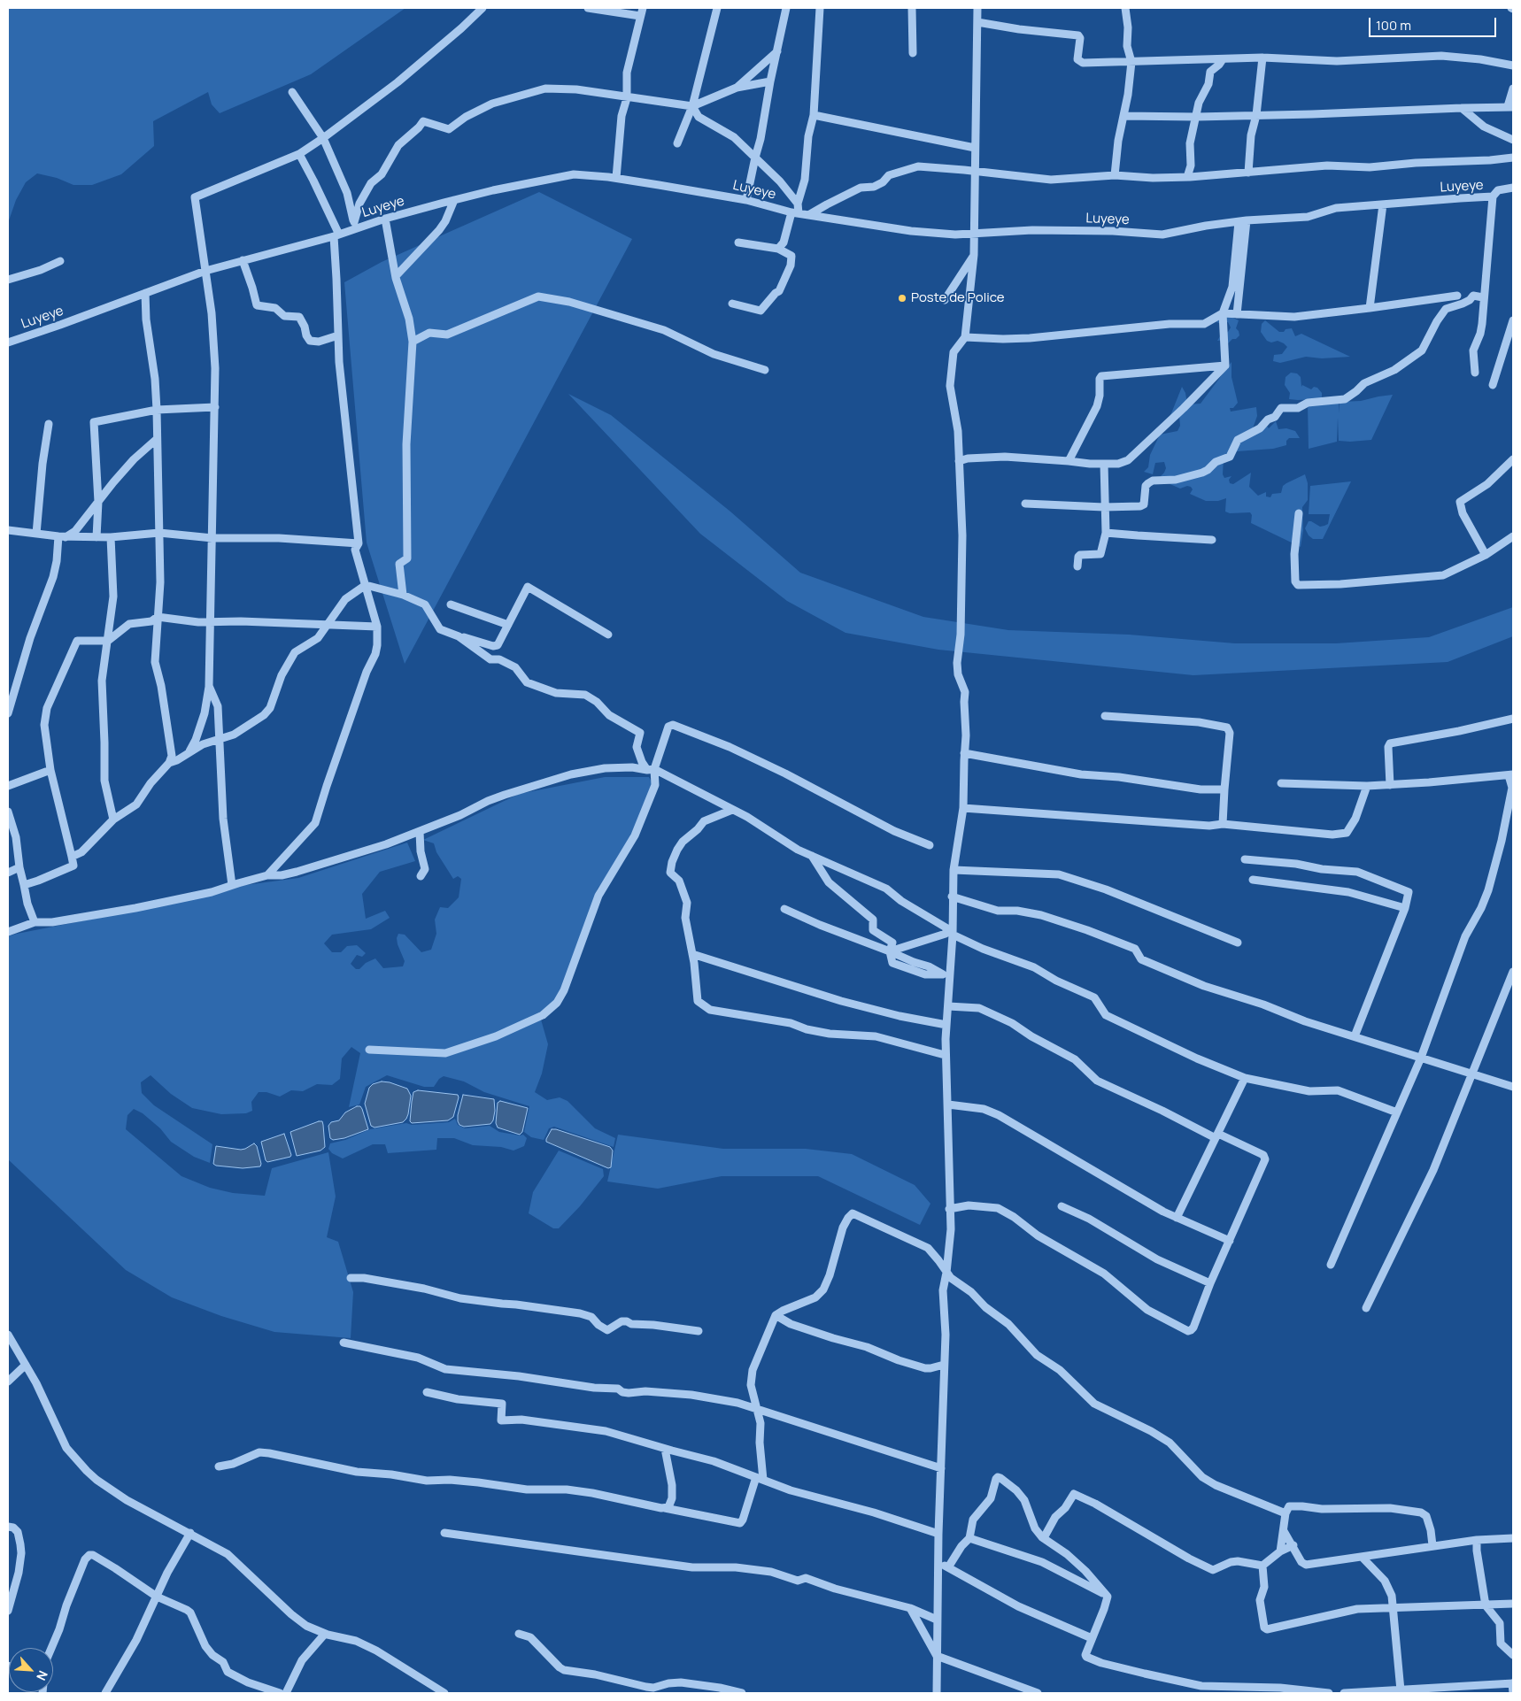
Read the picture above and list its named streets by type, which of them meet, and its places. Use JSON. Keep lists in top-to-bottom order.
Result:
{
  "streets": {
    "street": ["Luyeye"]
  },
  "places": ["Poste de Police"],
  "scale_bar": "100 m",
  "north": "bottom right"
}
